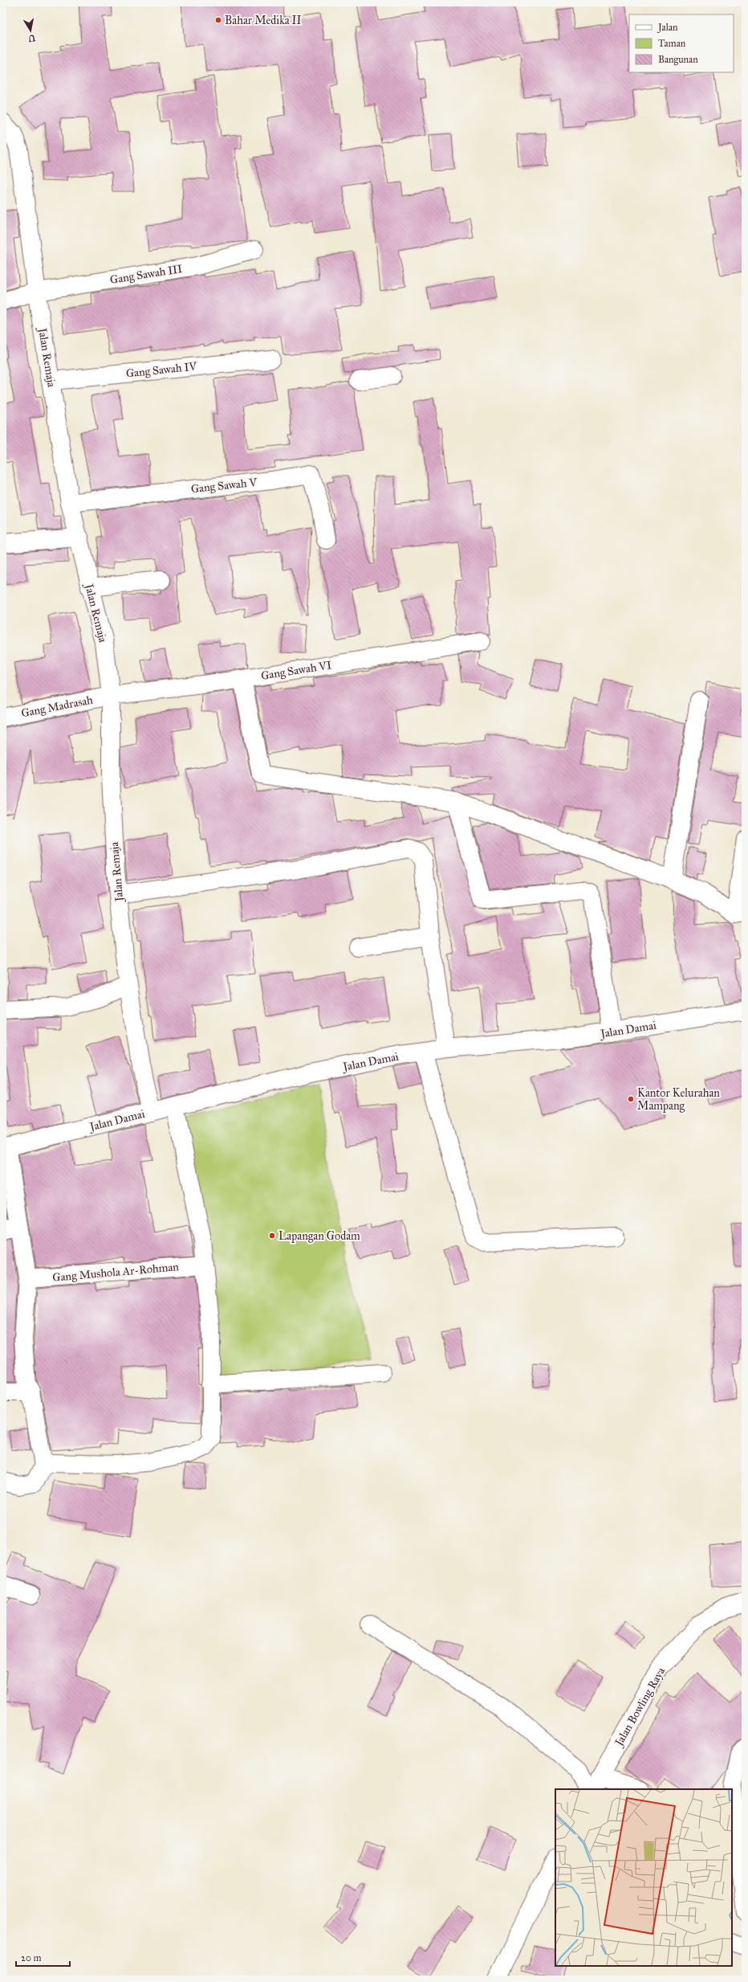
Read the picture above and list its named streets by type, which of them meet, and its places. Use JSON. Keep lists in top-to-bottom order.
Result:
{
  "streets": {
    "street": [
      "Gang Sawah III",
      "Jalan Remaja",
      "Gang Sawah IV",
      "Gang Sawah V",
      "Gang Sawah VI",
      "Gang Madrasah",
      "Jalan Damai",
      "Gang Mushola Ar-Rohman",
      "Jalan Bowling Raya"
    ]
  },
  "crossings": [
    ["Gang Sawah III", "Jalan Remaja"],
    ["Jalan Remaja", "Gang Sawah IV"],
    ["Jalan Remaja", "Gang Sawah V"],
    ["Jalan Remaja", "Gang Sawah VI"],
    ["Jalan Remaja", "Gang Madrasah"],
    ["Jalan Remaja", "Jalan Damai"],
    ["Gang Sawah VI", "Gang Madrasah"]
  ],
  "places": ["Bahar Medika II", "Kantor Kelurahan Mampang", "Lapangan Godam"],
  "legend": ["Jalan", "Taman", "Bangunan"],
  "scale_bar": "20 m",
  "north": "bottom"
}
